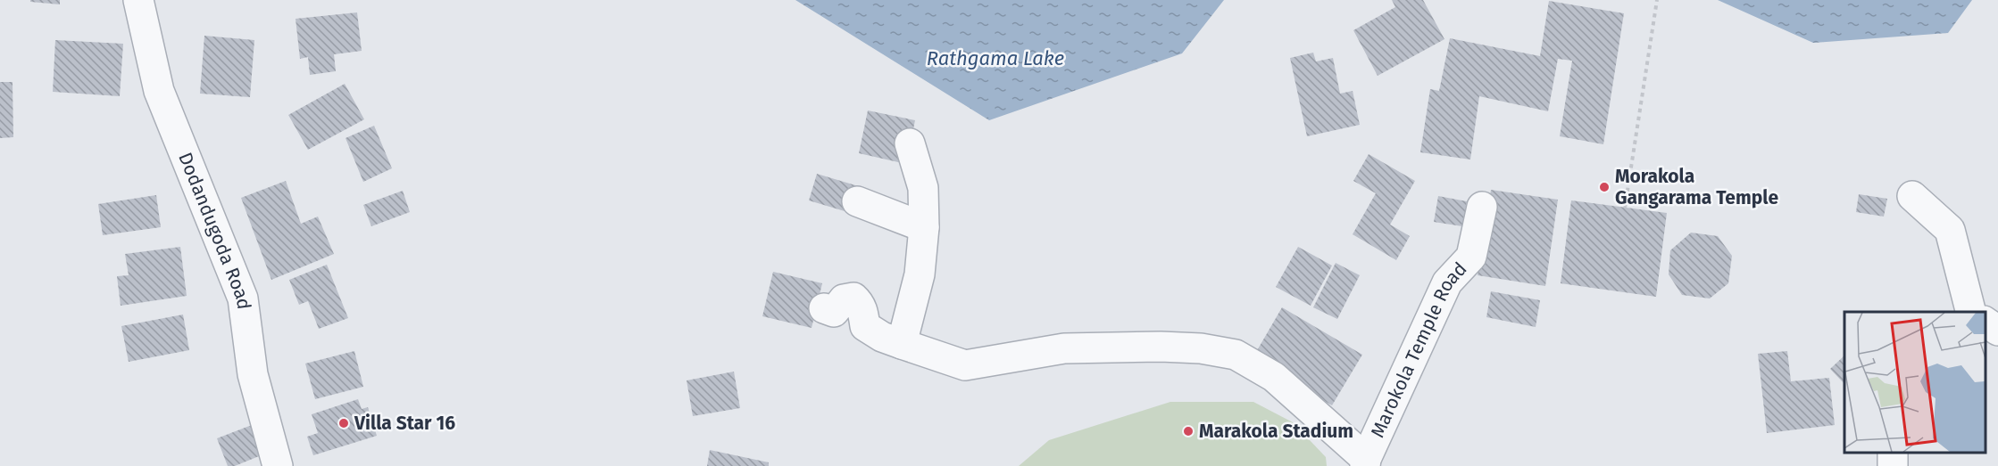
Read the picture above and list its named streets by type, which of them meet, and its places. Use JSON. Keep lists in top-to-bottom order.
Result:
{
  "streets": {
    "street": ["Dodandugoda Road", "Marokola Temple Road"]
  },
  "water": ["Rathgama Lake"],
  "places": ["Morakola Gangarama Temple", "Villa Star 16", "Marakola Stadium"]
}
